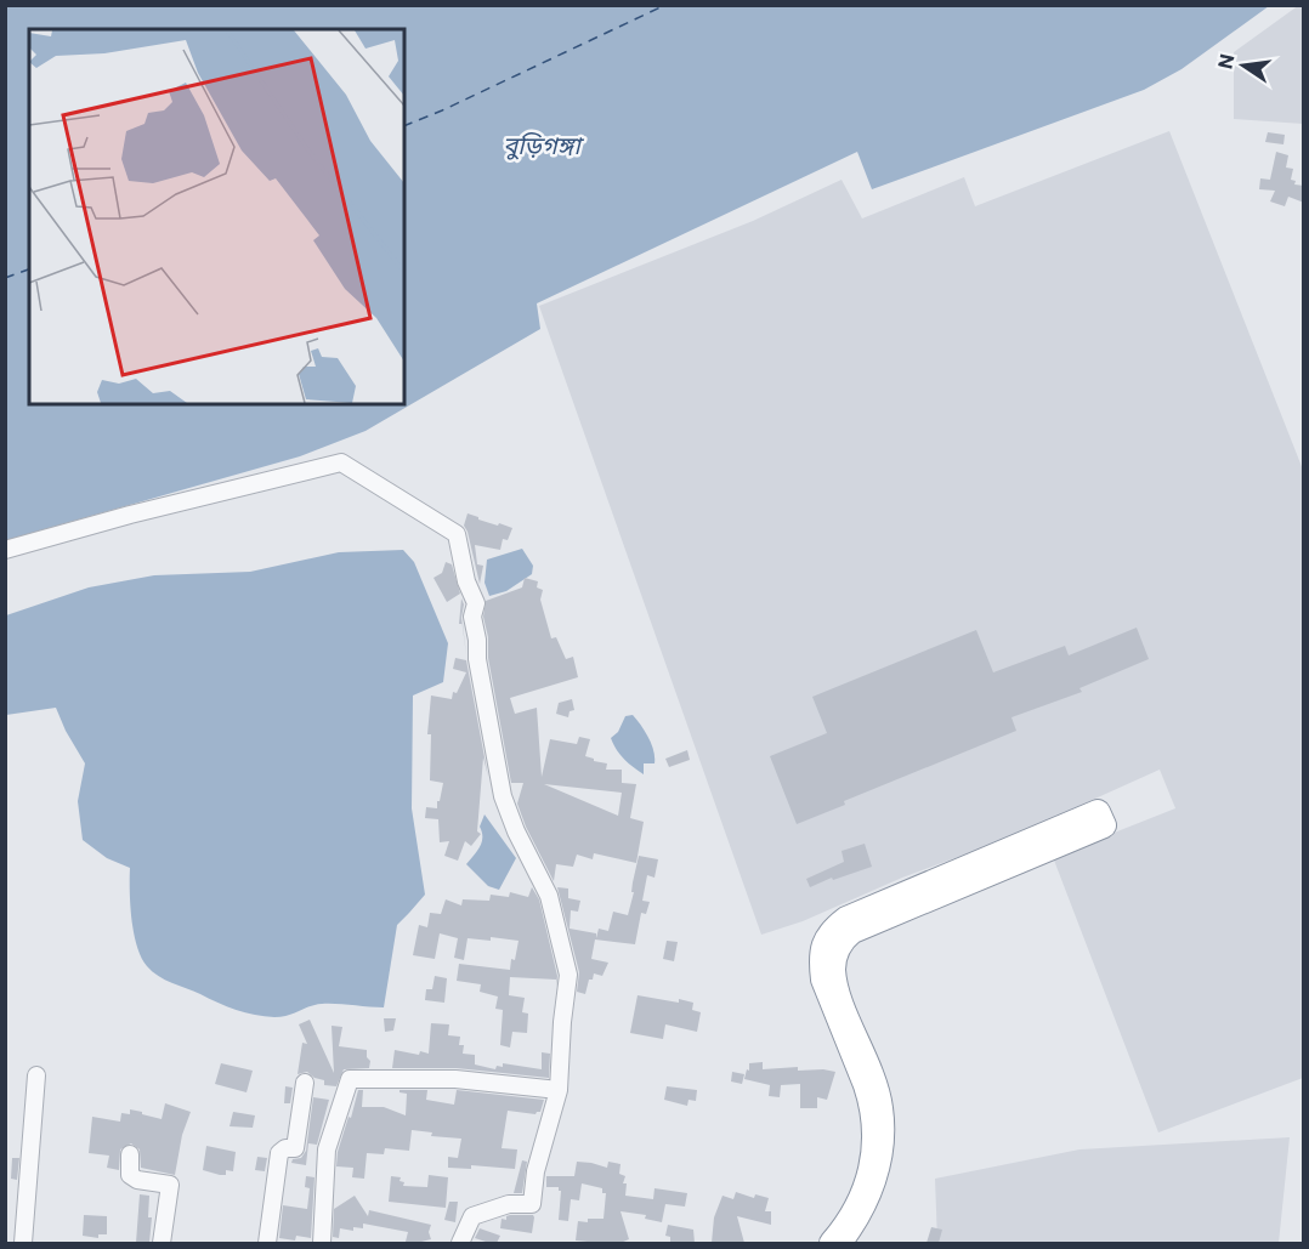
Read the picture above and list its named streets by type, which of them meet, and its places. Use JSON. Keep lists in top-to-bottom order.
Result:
{
  "water": ["বুড়িগঙ্গা"],
  "north": "left"
}
